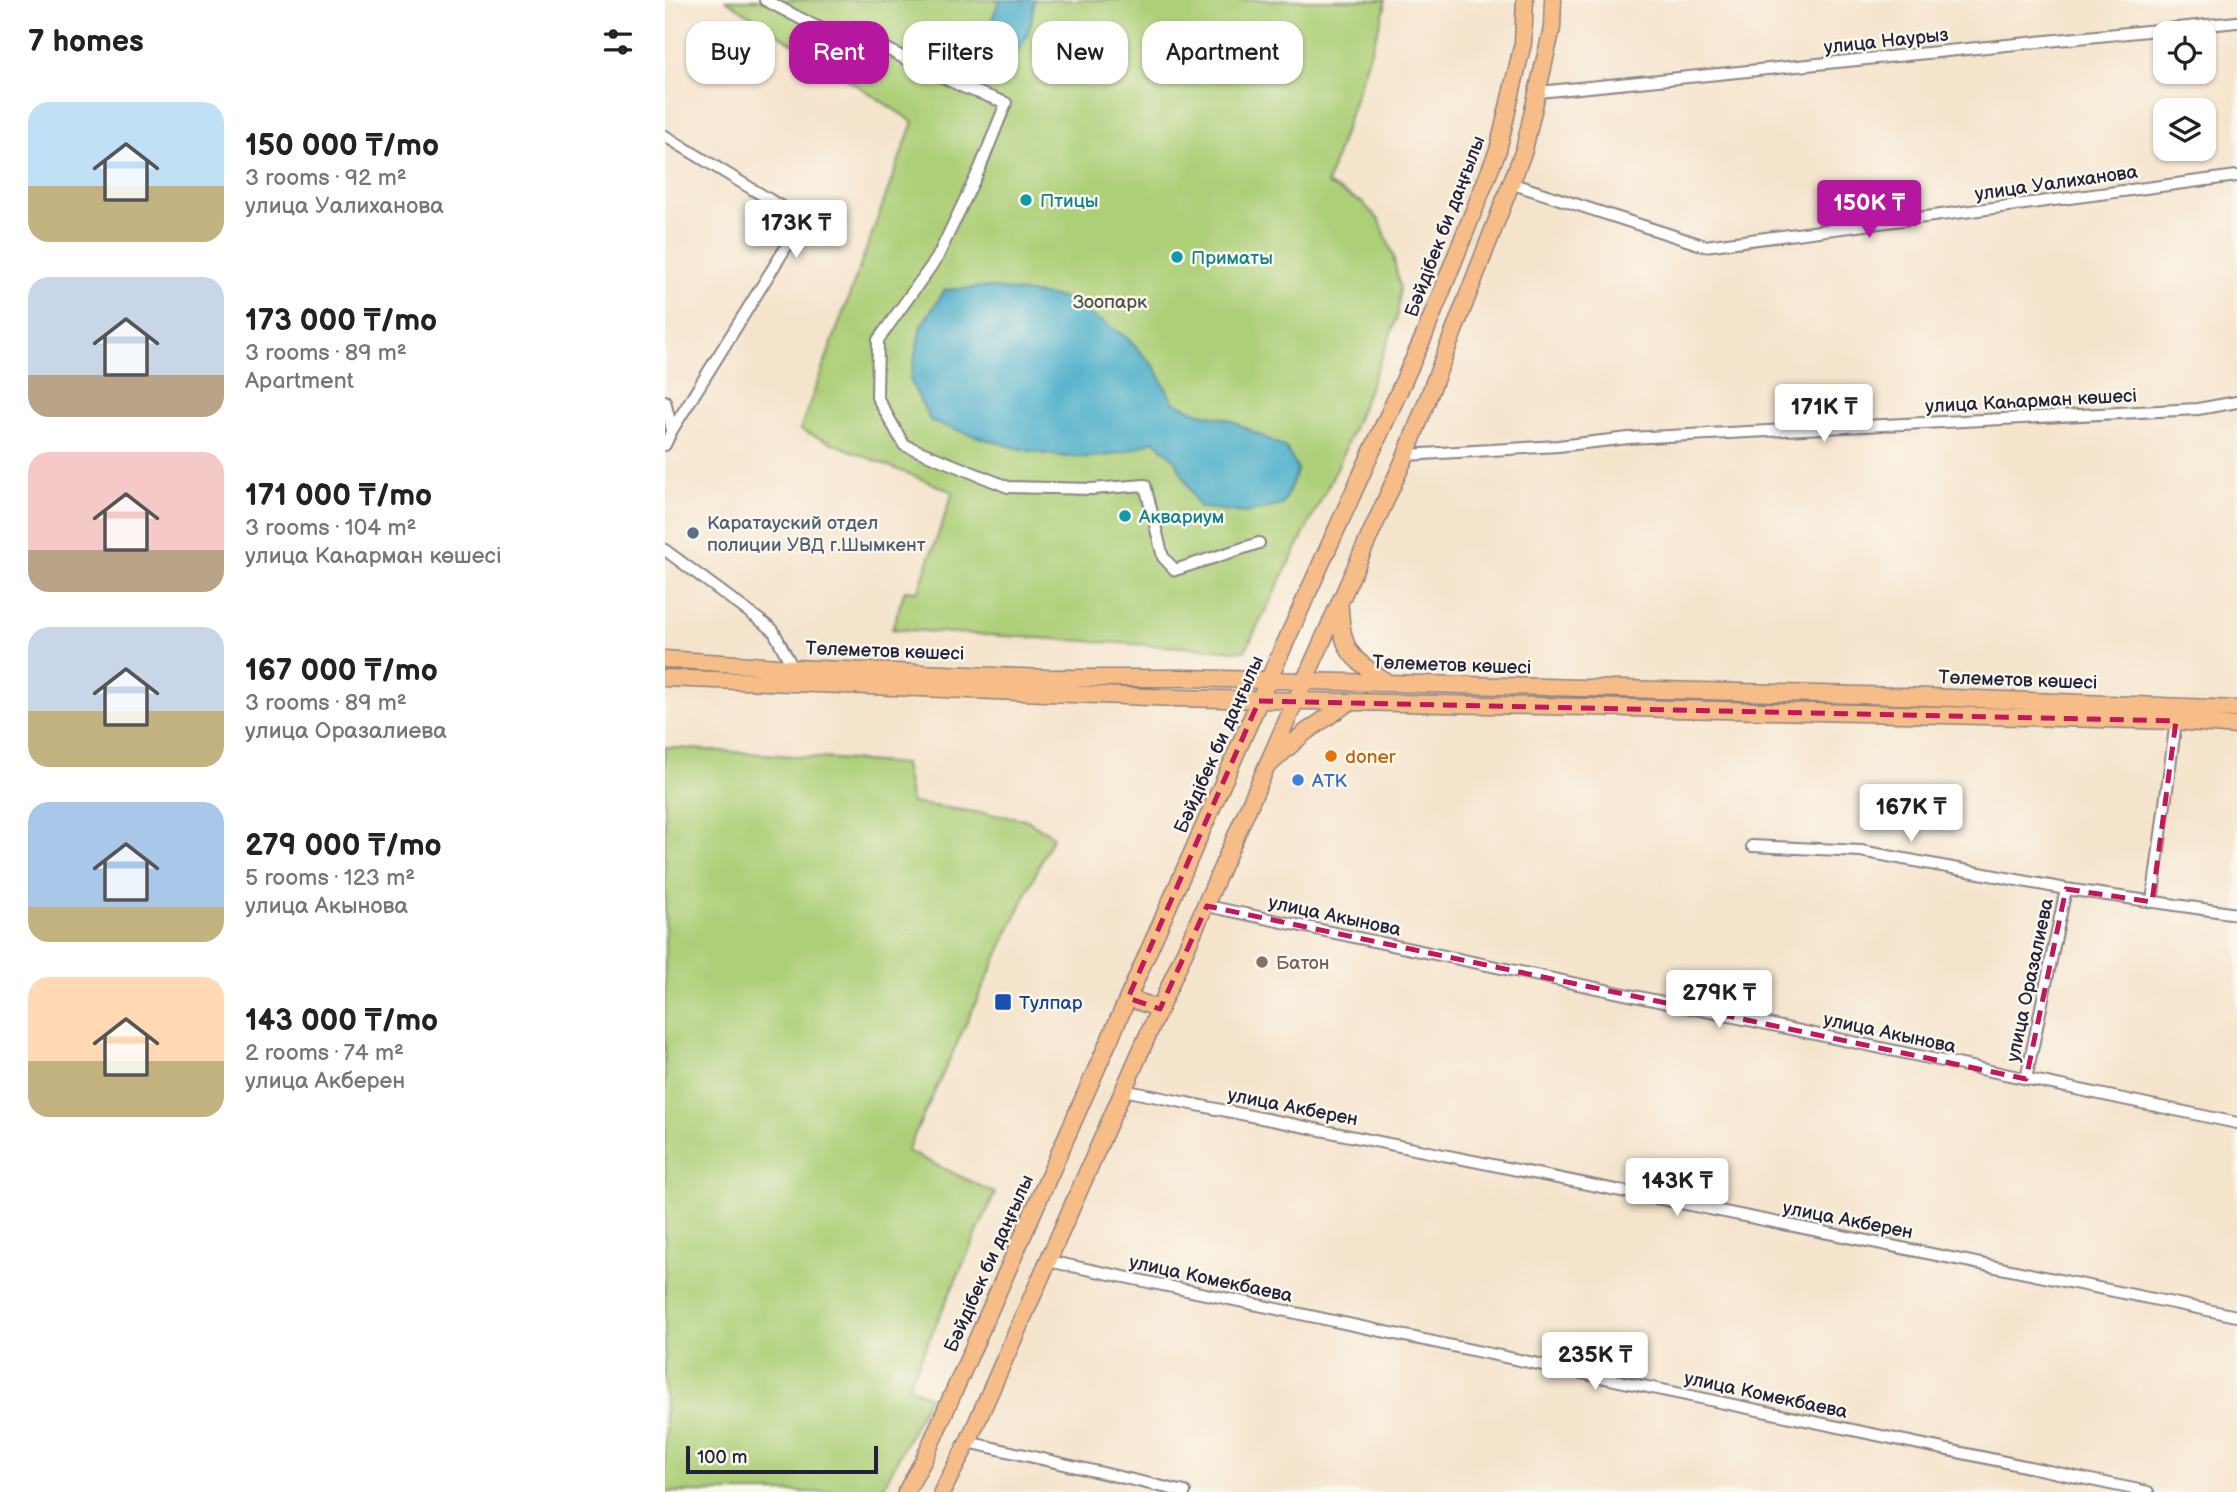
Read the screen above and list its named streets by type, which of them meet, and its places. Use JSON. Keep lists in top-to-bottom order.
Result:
{
  "streets": {
    "main road": ["Бәйдібек би даңғылы", "Төлеметов көшесі"],
    "street": [
      "улица Наурыз",
      "улица Уалиханова",
      "улица Каһарман көшесі",
      "улица Акынова",
      "улица Оразалиева",
      "улица Акберен",
      "улица Комекбаева"
    ]
  },
  "crossings": [
    ["Бәйдібек би даңғылы", "Төлеметов көшесі"],
    ["улица Акынова", "улица Оразалиева"]
  ],
  "parks": ["Зоопарк"],
  "places": {
    "other": [
      "Птицы",
      "Приматы",
      "Аквариум",
      "Каратауский отдел полиции УВД г.Шымкент",
      "doner",
      "АТК",
      "Батон"
    ],
    "transit": ["Тулпар"]
  },
  "scale_bar": "100 m",
  "page": {
    "heading": "7 homes",
    "chip": [
      "Buy",
      "Rent",
      "Filters",
      "New",
      "Apartment"
    ],
    "list": [
      {
        "name": "150 000 ₸/mo",
        "note": "3 rooms · 92 m² · улица Уалиханова"
      },
      {
        "name": "173 000 ₸/mo",
        "note": "3 rooms · 89 m² · Apartment"
      },
      {
        "name": "171 000 ₸/mo",
        "note": "3 rooms · 104 m² · улица Каһарман көшесі"
      },
      {
        "name": "167 000 ₸/mo",
        "note": "3 rooms · 89 m² · улица Оразалиева"
      },
      {
        "name": "279 000 ₸/mo",
        "note": "5 rooms · 123 m² · улица Акынова"
      },
      {
        "name": "143 000 ₸/mo",
        "note": "2 rooms · 74 m² · улица Акберен"
      }
    ],
    "price": [
      "150K ₸",
      "173K ₸",
      "171K ₸",
      "167K ₸",
      "279K ₸",
      "143K ₸",
      "235K ₸"
    ],
    "scale": "100 m"
  }
}
